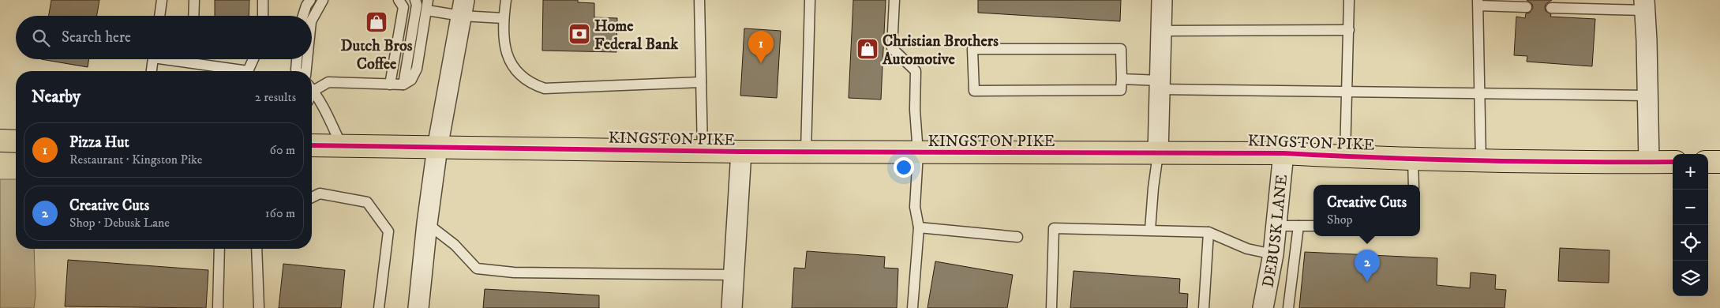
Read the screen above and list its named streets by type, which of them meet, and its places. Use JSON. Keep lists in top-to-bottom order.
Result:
{
  "streets": {
    "main road": ["KINGSTON PIKE"],
    "street": ["DEBUSK LANE"]
  },
  "crossings": [
    ["KINGSTON PIKE", "DEBUSK LANE"]
  ],
  "places": {
    "shop": ["Dutch Bros Coffee", "Christian Brothers Automotive"],
    "bank": ["Home Federal Bank"]
  },
  "page": {
    "search": "Search here",
    "pins": ["1", "2"],
    "heading": ["Nearby", "2 results"],
    "list": [
      {
        "mark": "1",
        "name": "Pizza Hut",
        "note": "Restaurant · Kingston Pike",
        "value": "60 m"
      },
      {
        "mark": "2",
        "name": "Creative Cuts",
        "note": "Shop · Debusk Lane",
        "value": "160 m"
      }
    ],
    "map_buttons": ["+", "−"],
    "popup": ["Creative Cuts", "Shop"]
  }
}
